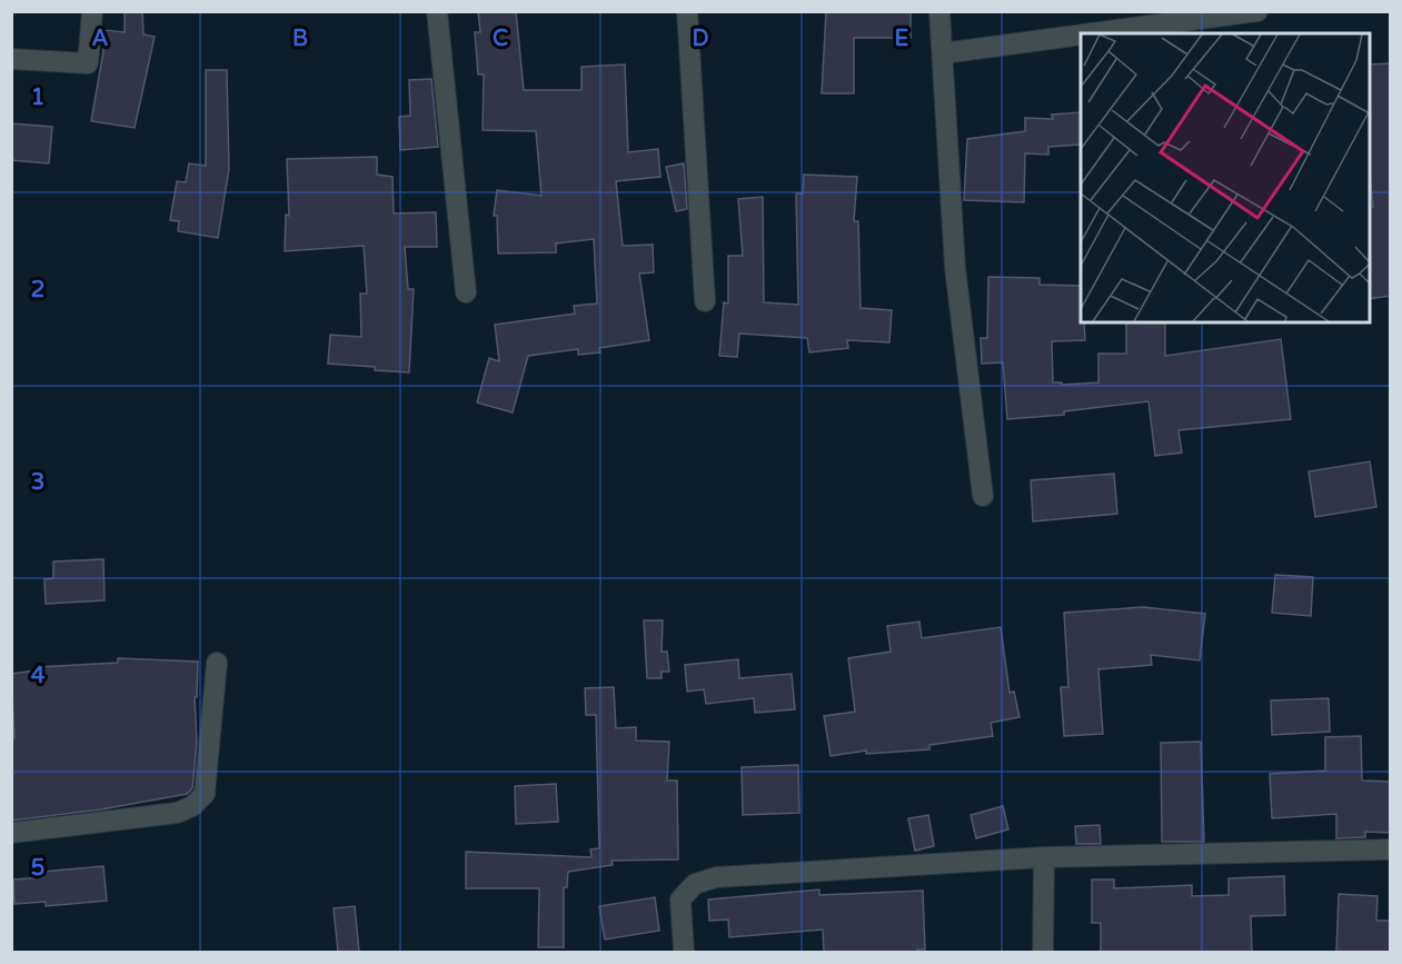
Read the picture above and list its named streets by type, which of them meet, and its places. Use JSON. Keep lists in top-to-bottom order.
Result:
{
  "grid": {
    "columns": [
      "A",
      "B",
      "C",
      "D",
      "E"
    ],
    "rows": [
      "1",
      "2",
      "3",
      "4",
      "5"
    ]
  }
}
